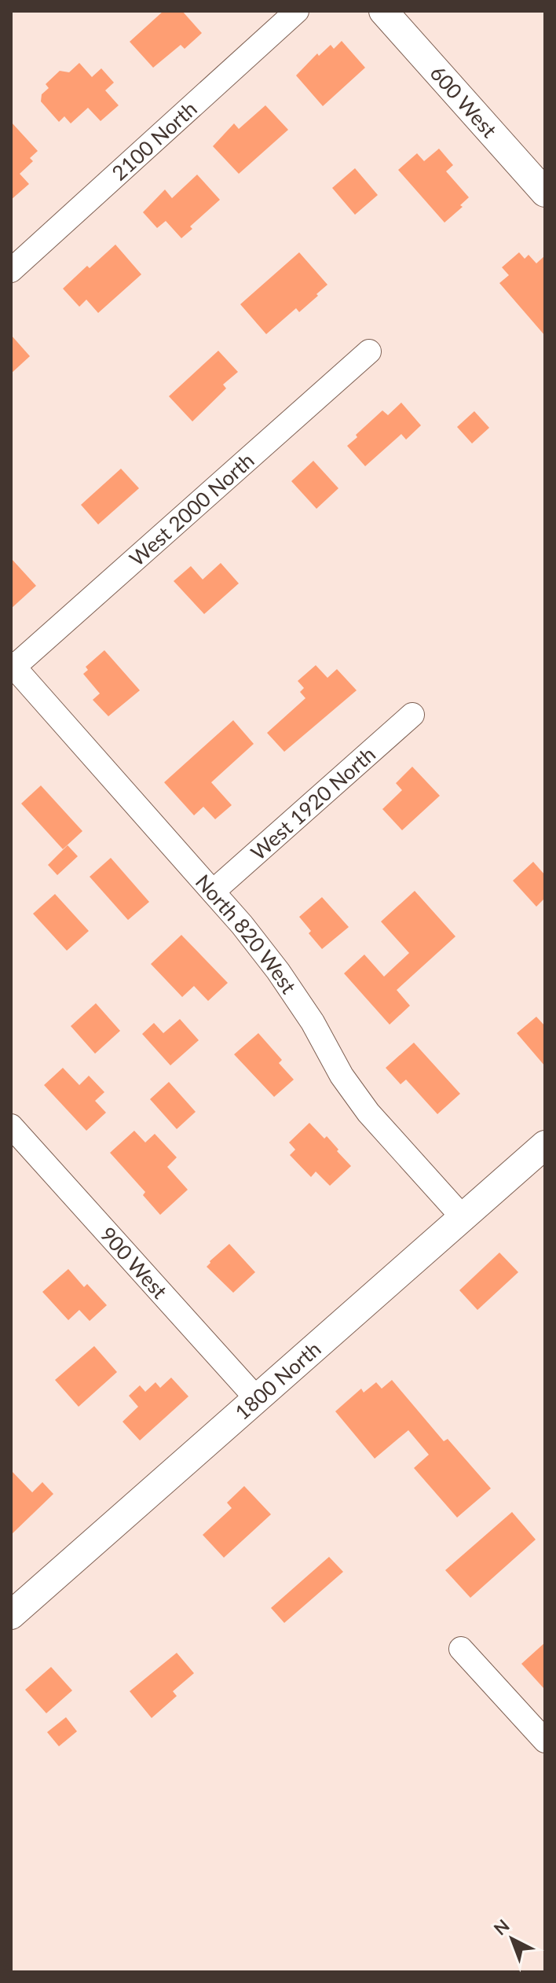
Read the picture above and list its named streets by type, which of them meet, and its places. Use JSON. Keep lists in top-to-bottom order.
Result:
{
  "streets": {
    "street": [
      "600 West",
      "2100 North",
      "West 2000 North",
      "West 1920 North",
      "North 820 West",
      "900 West",
      "1800 North"
    ]
  },
  "crossings": [
    ["West 2000 North", "North 820 West"],
    ["West 1920 North", "North 820 West"],
    ["North 820 West", "1800 North"],
    ["900 West", "1800 North"]
  ],
  "north": "top left"
}
